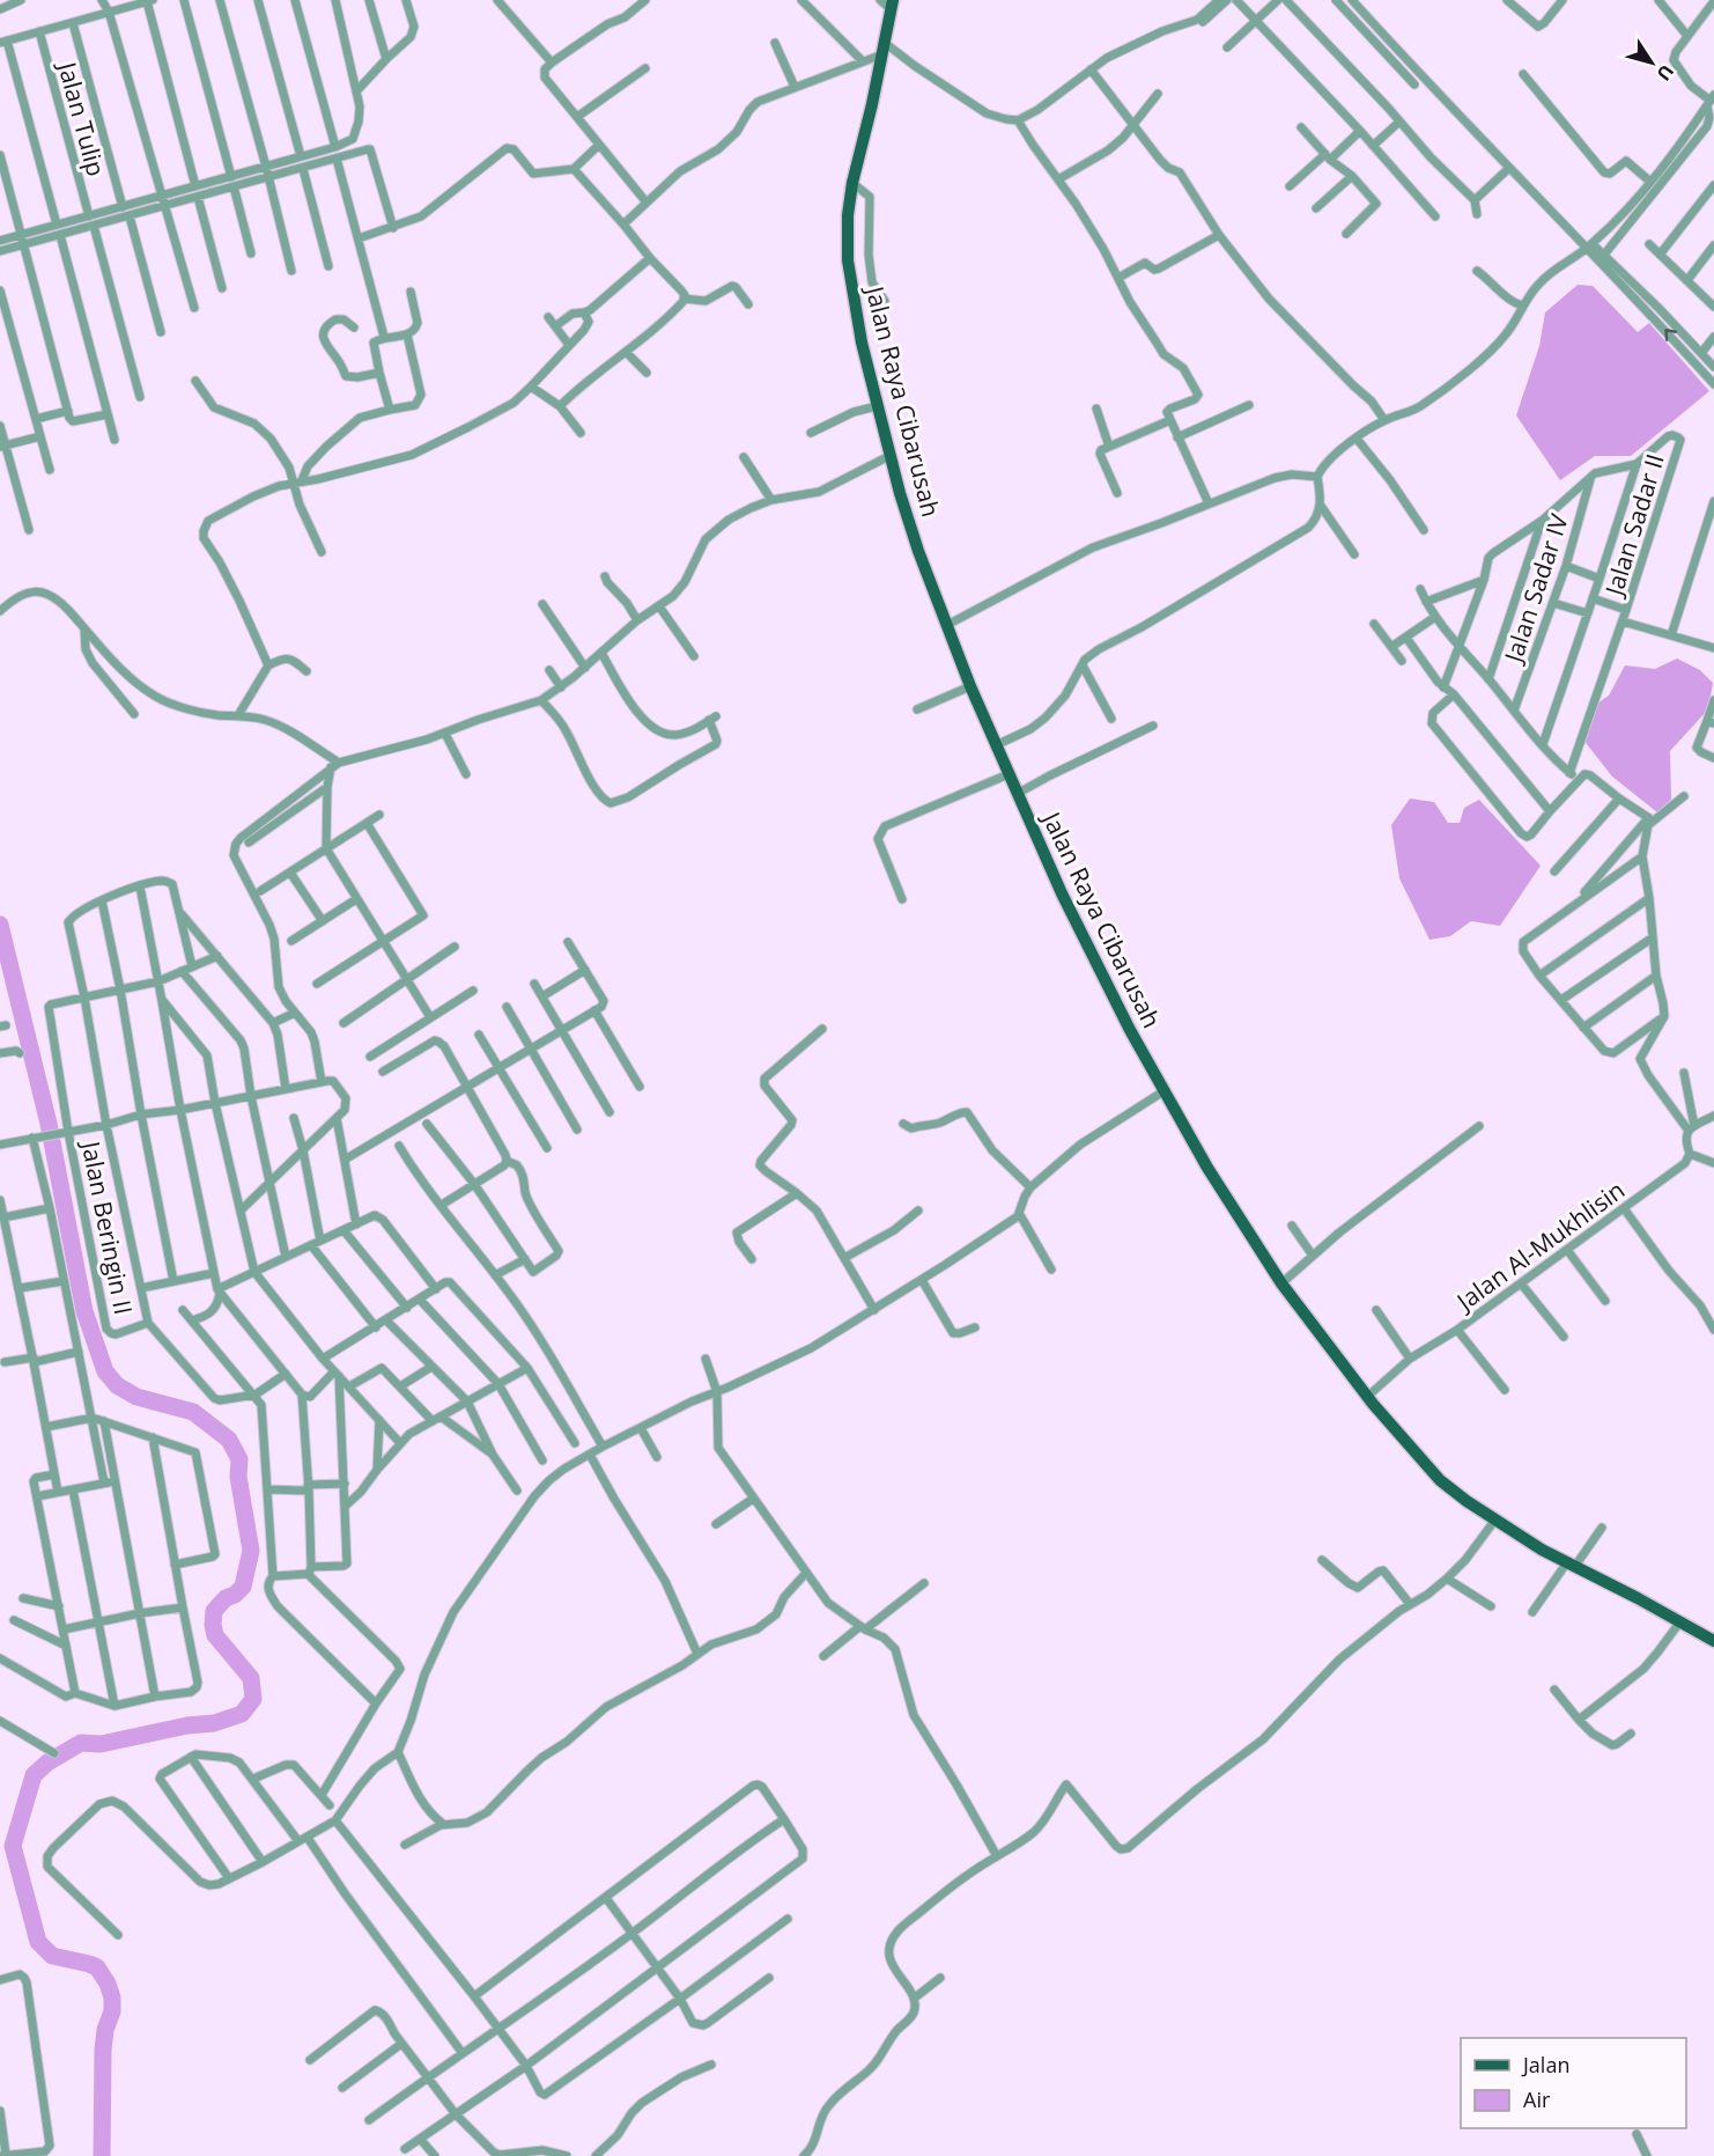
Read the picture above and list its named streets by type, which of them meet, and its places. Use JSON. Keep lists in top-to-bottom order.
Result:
{
  "streets": {
    "main road": ["Jalan Raya Cibarusah"],
    "street": [
      "Jalan Tulip",
      "Jalan Sadar II",
      "Jalan Sadar IV",
      "Jalan Beringin II",
      "Jalan Al-Mukhlisin"
    ]
  },
  "crossings": [
    ["Jalan Raya Cibarusah", "Jalan Al-Mukhlisin"],
    ["Jalan Sadar II", "Jalan Sadar IV"]
  ],
  "legend": ["Jalan", "Air"],
  "north": "bottom right"
}
